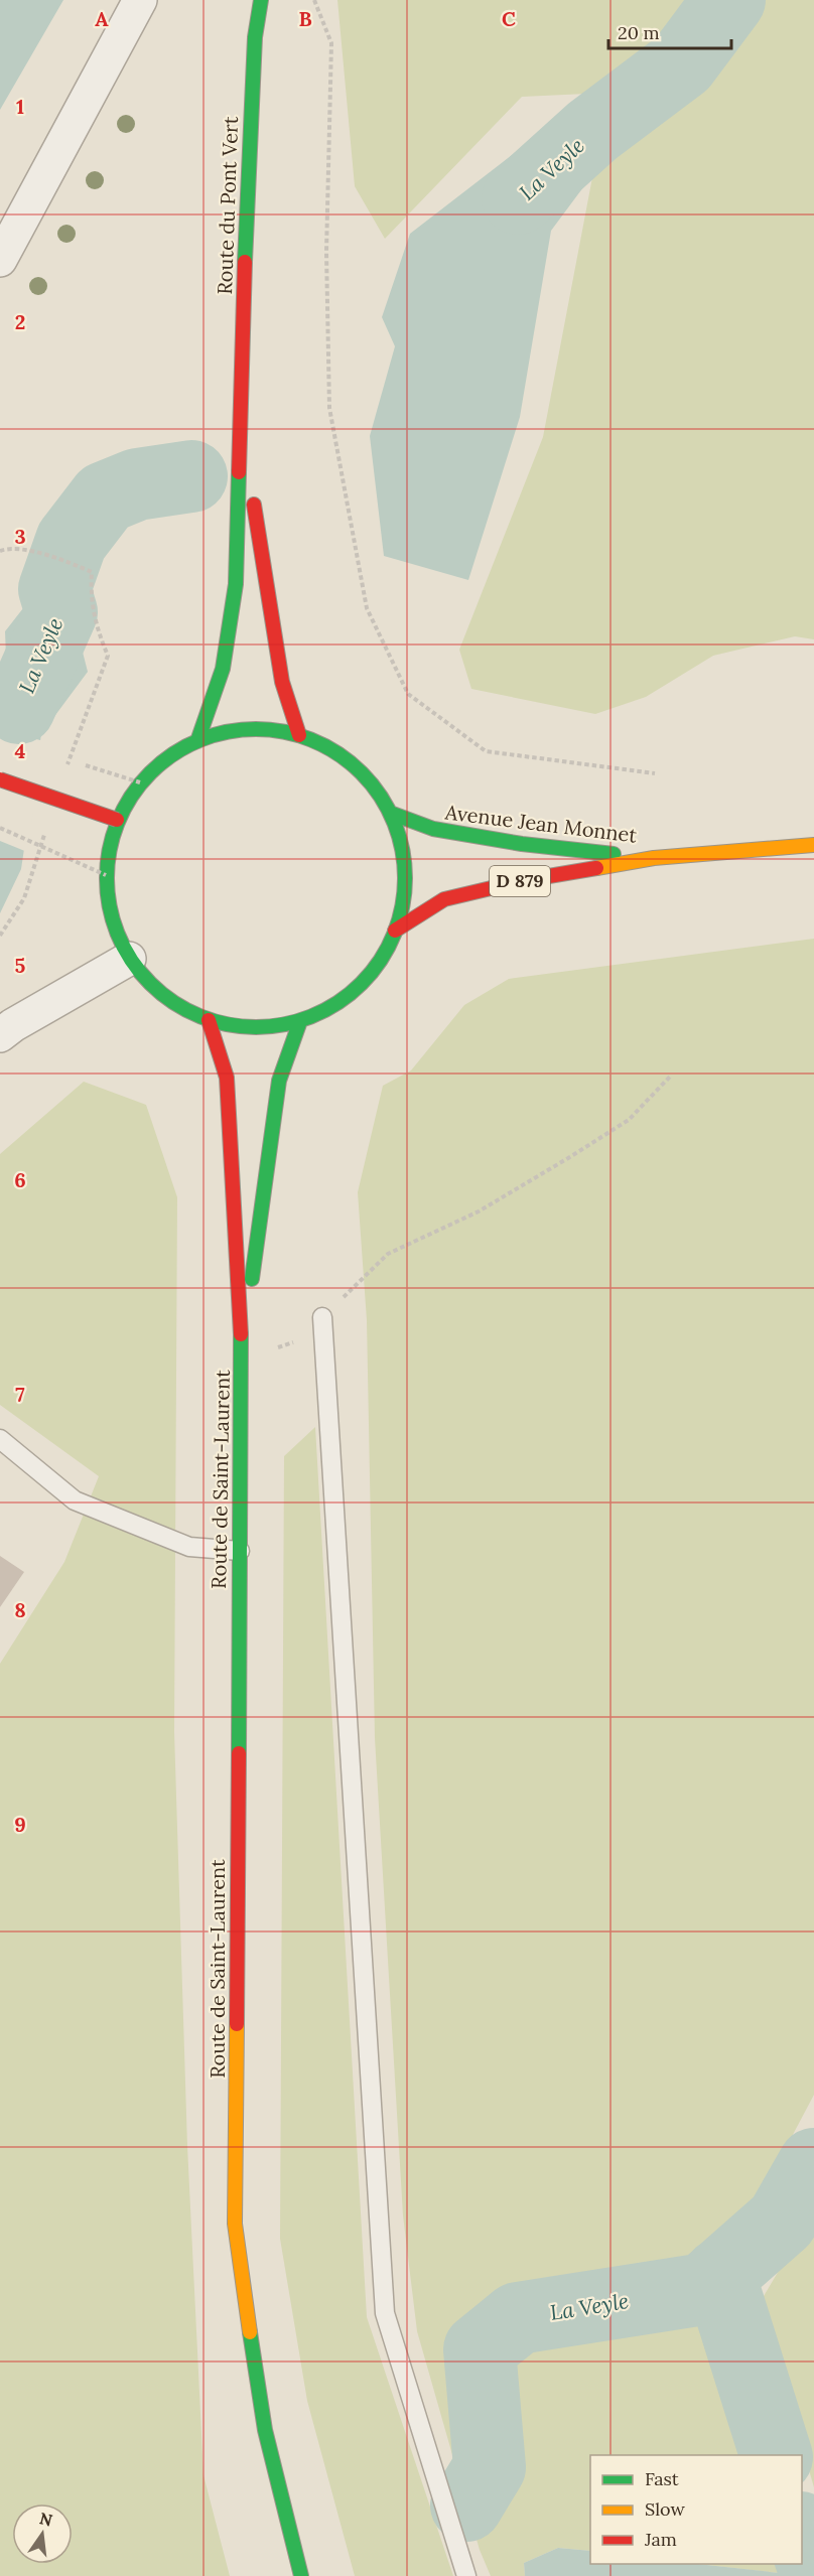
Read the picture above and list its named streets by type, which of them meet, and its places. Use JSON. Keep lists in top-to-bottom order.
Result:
{
  "streets": {
    "main road": [
      "Route du Pont Vert",
      "Avenue Jean Monnet",
      "D 879",
      "Route de Saint-Laurent"
    ]
  },
  "water": ["La Veyle"],
  "legend": ["Fast", "Slow", "Jam"],
  "scale_bar": "20 m",
  "north": "top",
  "grid": {
    "columns": ["A", "B", "C"],
    "rows": [
      "1",
      "2",
      "3",
      "4",
      "5",
      "6",
      "7",
      "8",
      "9"
    ]
  }
}
